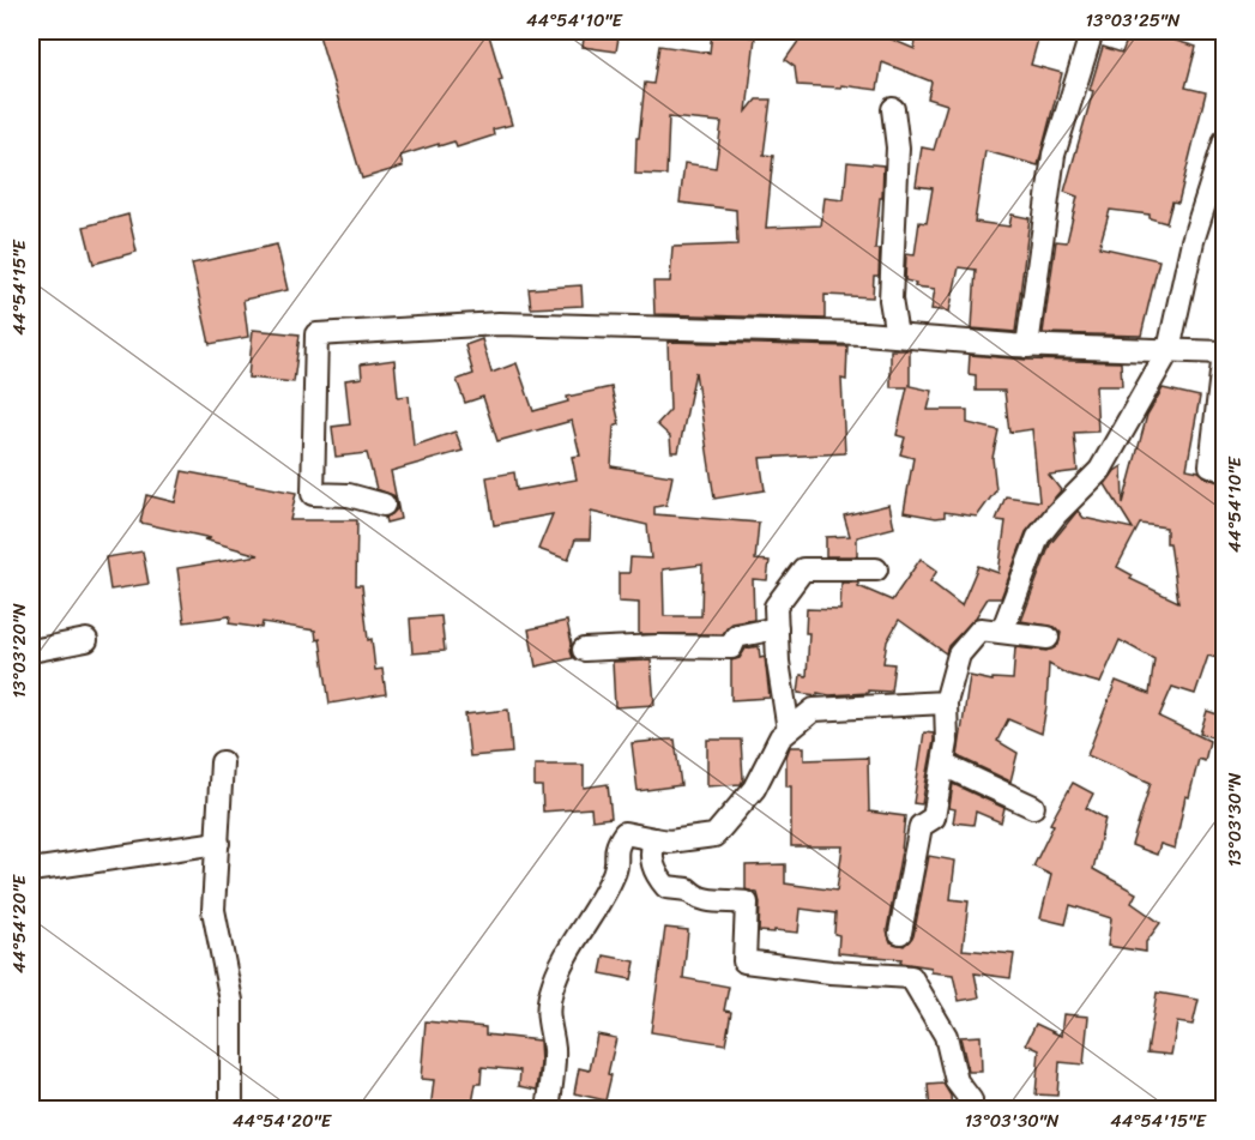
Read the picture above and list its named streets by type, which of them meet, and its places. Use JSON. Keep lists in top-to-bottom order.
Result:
{
  "coordinates": [
    "44°54'10\"E",
    "13°03'25\"N",
    "44°54'15\"E",
    "13°03'20\"N",
    "13°03'30\"N",
    "44°54'20\"E"
  ]
}
